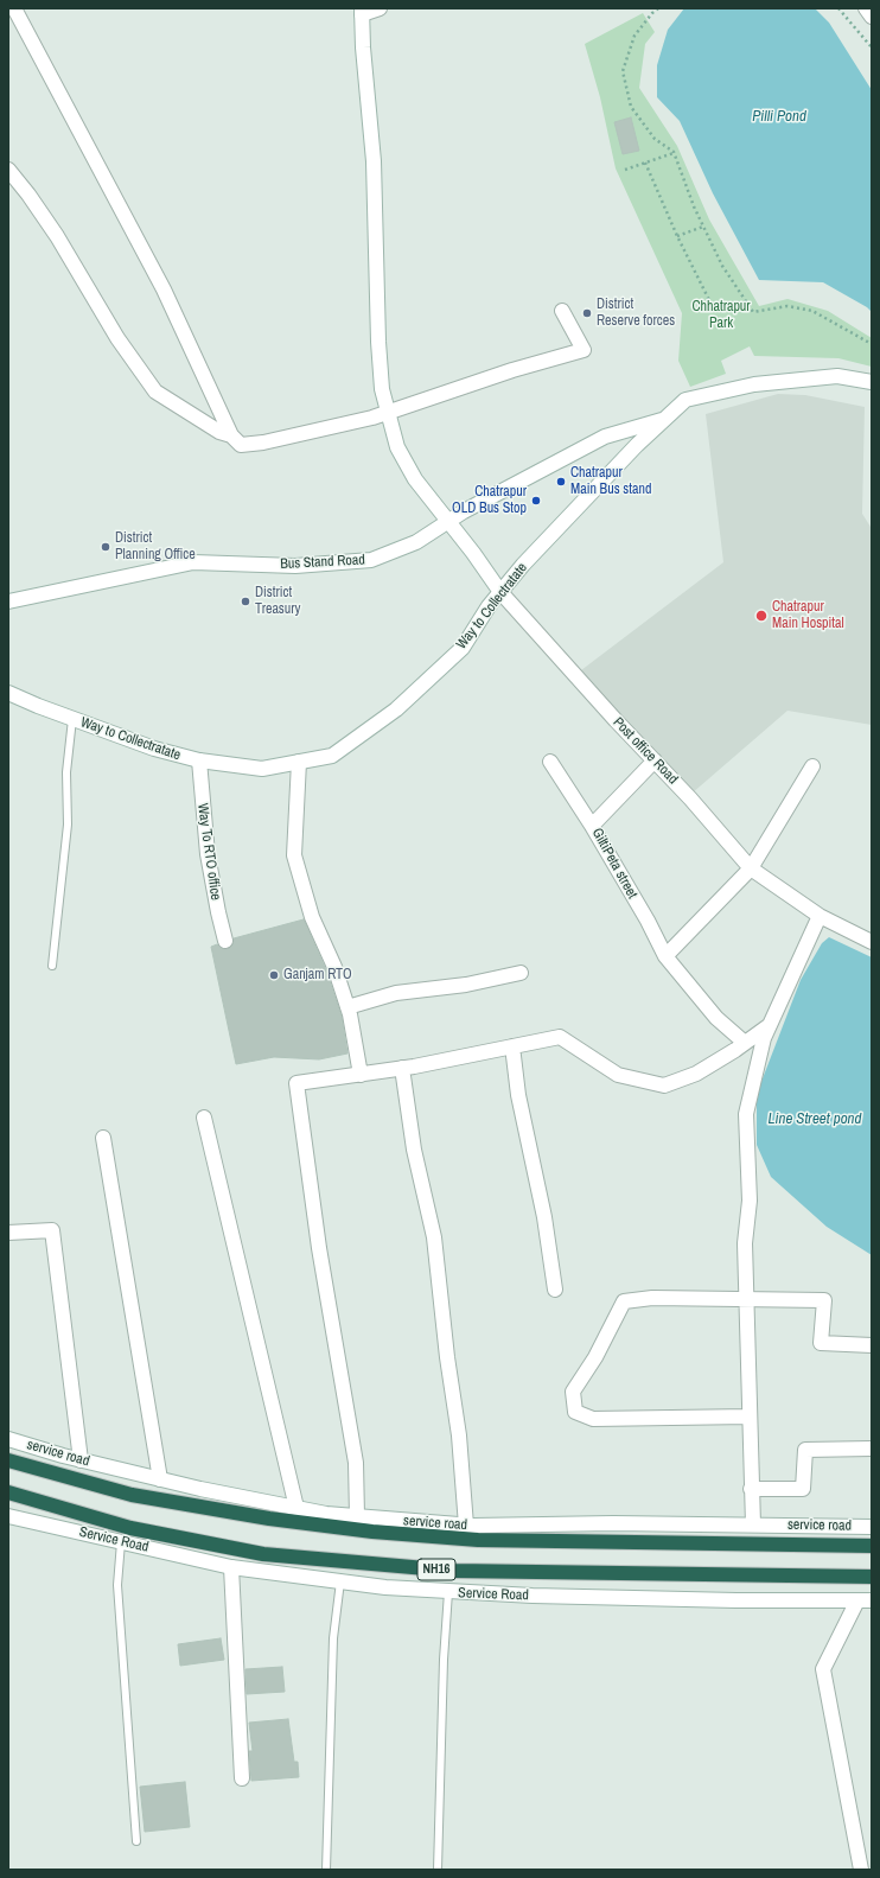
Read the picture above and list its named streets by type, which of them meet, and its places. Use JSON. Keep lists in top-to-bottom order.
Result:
{
  "streets": {
    "highway": ["NH16"],
    "street": [
      "Bus Stand Road",
      "Way to Collectratate",
      "Post office Road",
      "Way To RTO office",
      "GiltiPeta street",
      "service road",
      "Service Road"
    ]
  },
  "crossings": [
    ["Bus Stand Road", "Way to Collectratate"],
    ["Bus Stand Road", "Post office Road"],
    ["Way to Collectratate", "Post office Road"],
    ["Way to Collectratate", "Way To RTO office"],
    ["Post office Road", "GiltiPeta street"]
  ],
  "water": ["Pilli Pond", "Line Street pond"],
  "parks": ["Chhatrapur Park"],
  "places": [
    "District Reserve forces",
    "Chatrapur Main Bus stand",
    "Chatrapur OLD Bus Stop",
    "District Planning Office",
    "District Treasury",
    "Chatrapur Main Hospital",
    "Ganjam RTO"
  ]
}
